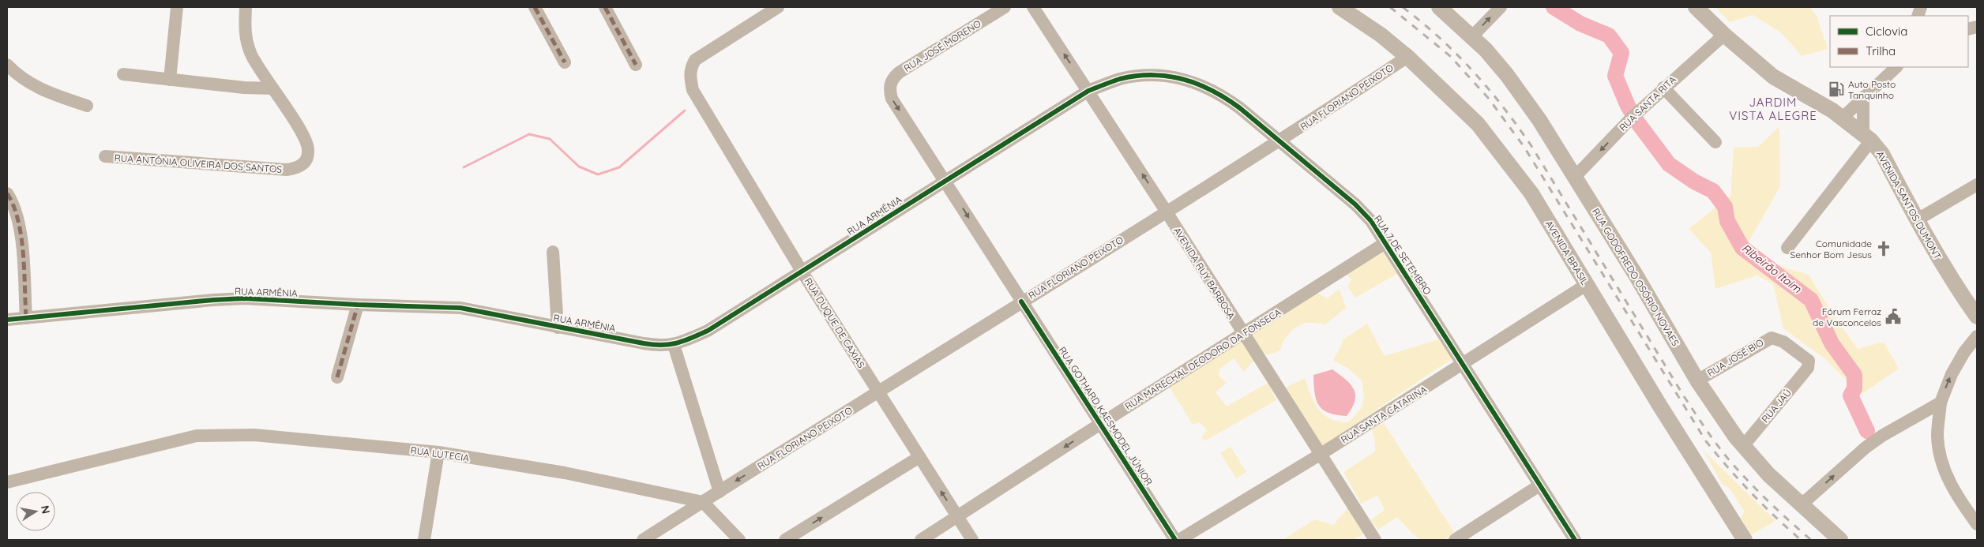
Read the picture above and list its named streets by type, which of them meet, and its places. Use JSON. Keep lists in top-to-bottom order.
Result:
{
  "streets": {
    "main road": ["AVENIDA SANTOS DUMONT", "AVENIDA BRASIL", "RUA GODOFREDO OSÓRIO NOVAES"],
    "street": [
      "RUA JOSÉ MORENO",
      "RUA FLORIANO PEIXOTO",
      "RUA SANTA RITA",
      "RUA ANTÔNIA OLIVEIRA DOS SANTOS",
      "RUA ARMÊNIA",
      "RUA 7 DE SETEMBRO",
      "AVENIDA RUY BARBOSA",
      "RUA DUQUE DE CAXIAS",
      "RUA JOSÉ BIO",
      "RUA MARECHAL DEODORO DA FONSECA",
      "RUA JAÚ",
      "RUA SANTA CATARINA",
      "RUA GOTHARD KAESMODEL JÚNIOR",
      "RUA LUTECIA"
    ]
  },
  "crossings": [
    ["RUA JOSÉ MORENO", "RUA GOTHARD KAESMODEL JÚNIOR"],
    ["RUA FLORIANO PEIXOTO", "AVENIDA BRASIL"],
    ["RUA FLORIANO PEIXOTO", "RUA 7 DE SETEMBRO"],
    ["RUA FLORIANO PEIXOTO", "AVENIDA RUY BARBOSA"],
    ["RUA FLORIANO PEIXOTO", "RUA DUQUE DE CAXIAS"],
    ["RUA FLORIANO PEIXOTO", "RUA GOTHARD KAESMODEL JÚNIOR"],
    ["RUA FLORIANO PEIXOTO", "RUA LUTECIA"],
    ["RUA SANTA RITA", "AVENIDA SANTOS DUMONT"],
    ["RUA SANTA RITA", "RUA GODOFREDO OSÓRIO NOVAES"],
    ["RUA ARMÊNIA", "RUA 7 DE SETEMBRO"],
    ["RUA ARMÊNIA", "AVENIDA RUY BARBOSA"],
    ["RUA ARMÊNIA", "RUA DUQUE DE CAXIAS"],
    ["RUA ARMÊNIA", "RUA GOTHARD KAESMODEL JÚNIOR"],
    ["AVENIDA BRASIL", "RUA SANTA CATARINA"],
    ["RUA 7 DE SETEMBRO", "AVENIDA RUY BARBOSA"],
    ["RUA 7 DE SETEMBRO", "RUA MARECHAL DEODORO DA FONSECA"],
    ["RUA 7 DE SETEMBRO", "RUA SANTA CATARINA"],
    ["AVENIDA RUY BARBOSA", "RUA MARECHAL DEODORO DA FONSECA"],
    ["AVENIDA RUY BARBOSA", "RUA SANTA CATARINA"],
    ["RUA GODOFREDO OSÓRIO NOVAES", "RUA JOSÉ BIO"],
    ["RUA GODOFREDO OSÓRIO NOVAES", "RUA JAÚ"],
    ["RUA DUQUE DE CAXIAS", "RUA MARECHAL DEODORO DA FONSECA"],
    ["RUA JOSÉ BIO", "RUA JAÚ"],
    ["RUA MARECHAL DEODORO DA FONSECA", "RUA GOTHARD KAESMODEL JÚNIOR"]
  ],
  "one_way": ["RUA SANTA RITA", "AVENIDA RUY BARBOSA", "RUA GOTHARD KAESMODEL JÚNIOR"],
  "districts": ["JARDIM VISTA ALEGRE"],
  "water": ["Ribeirão Itaim"],
  "places": {
    "fuel station": ["Auto Posto Tanquinho"],
    "church": ["Comunidade Senhor Bom Jesus"],
    "public building": ["Fórum Ferraz de Vasconcelos"]
  },
  "legend": ["Ciclovia", "Trilha"],
  "north": "right"
}
